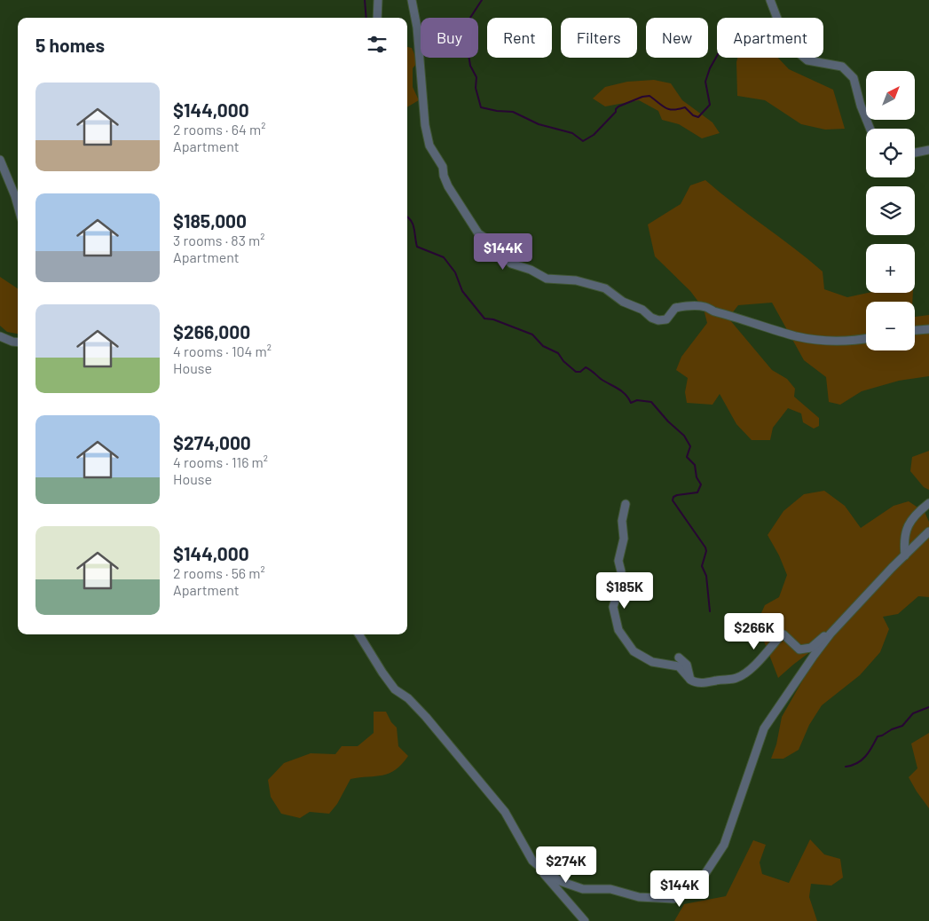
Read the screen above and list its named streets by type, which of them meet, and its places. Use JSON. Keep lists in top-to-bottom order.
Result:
{
  "north": "top right",
  "page": {
    "chip": [
      "Buy",
      "Rent",
      "Filters",
      "New",
      "Apartment"
    ],
    "heading": "5 homes",
    "map_buttons": ["+", "−"],
    "list": [
      {
        "name": "$144,000",
        "note": "2 rooms · 64 m² · Apartment"
      },
      {
        "name": "$185,000",
        "note": "3 rooms · 83 m² · Apartment"
      },
      {
        "name": "$266,000",
        "note": "4 rooms · 104 m² · House"
      },
      {
        "name": "$274,000",
        "note": "4 rooms · 116 m² · House"
      },
      {
        "name": "$144,000",
        "note": "2 rooms · 56 m² · Apartment"
      }
    ],
    "price": [
      "$144K",
      "$185K",
      "$266K",
      "$274K",
      "$144K"
    ]
  }
}
